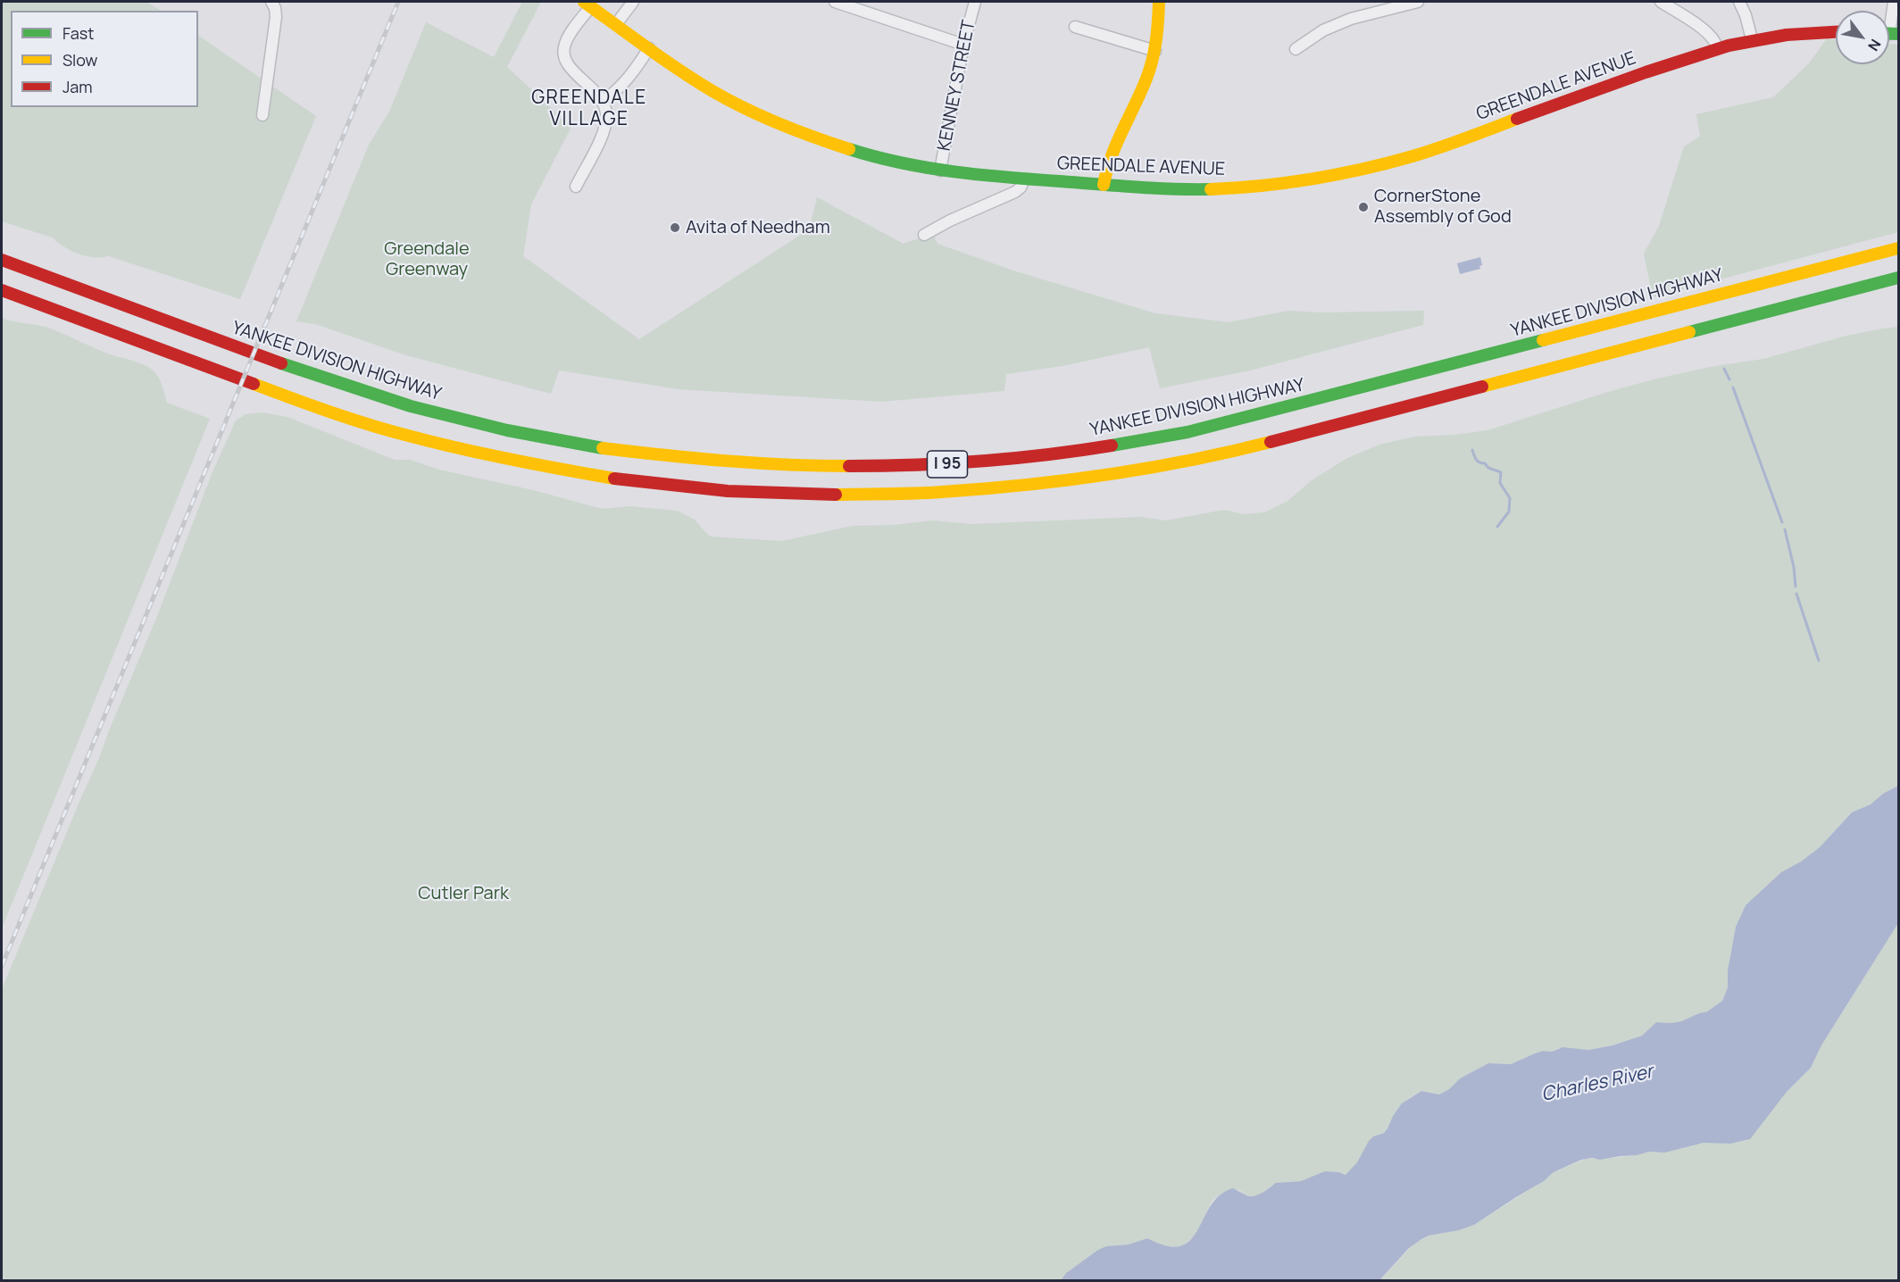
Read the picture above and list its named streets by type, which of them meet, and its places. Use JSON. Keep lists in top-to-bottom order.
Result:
{
  "streets": {
    "main road": ["GREENDALE AVENUE", "YANKEE DIVISION HIGHWAY", "I 95"],
    "street": ["KENNEY STREET"]
  },
  "crossings": [
    ["KENNEY STREET", "GREENDALE AVENUE"]
  ],
  "districts": ["GREENDALE VILLAGE"],
  "water": ["Charles River"],
  "parks": ["Greendale Greenway", "Cutler Park"],
  "places": ["CornerStone Assembly of God", "Avita of Needham"],
  "legend": ["Fast", "Slow", "Jam"],
  "north": "bottom right"
}
